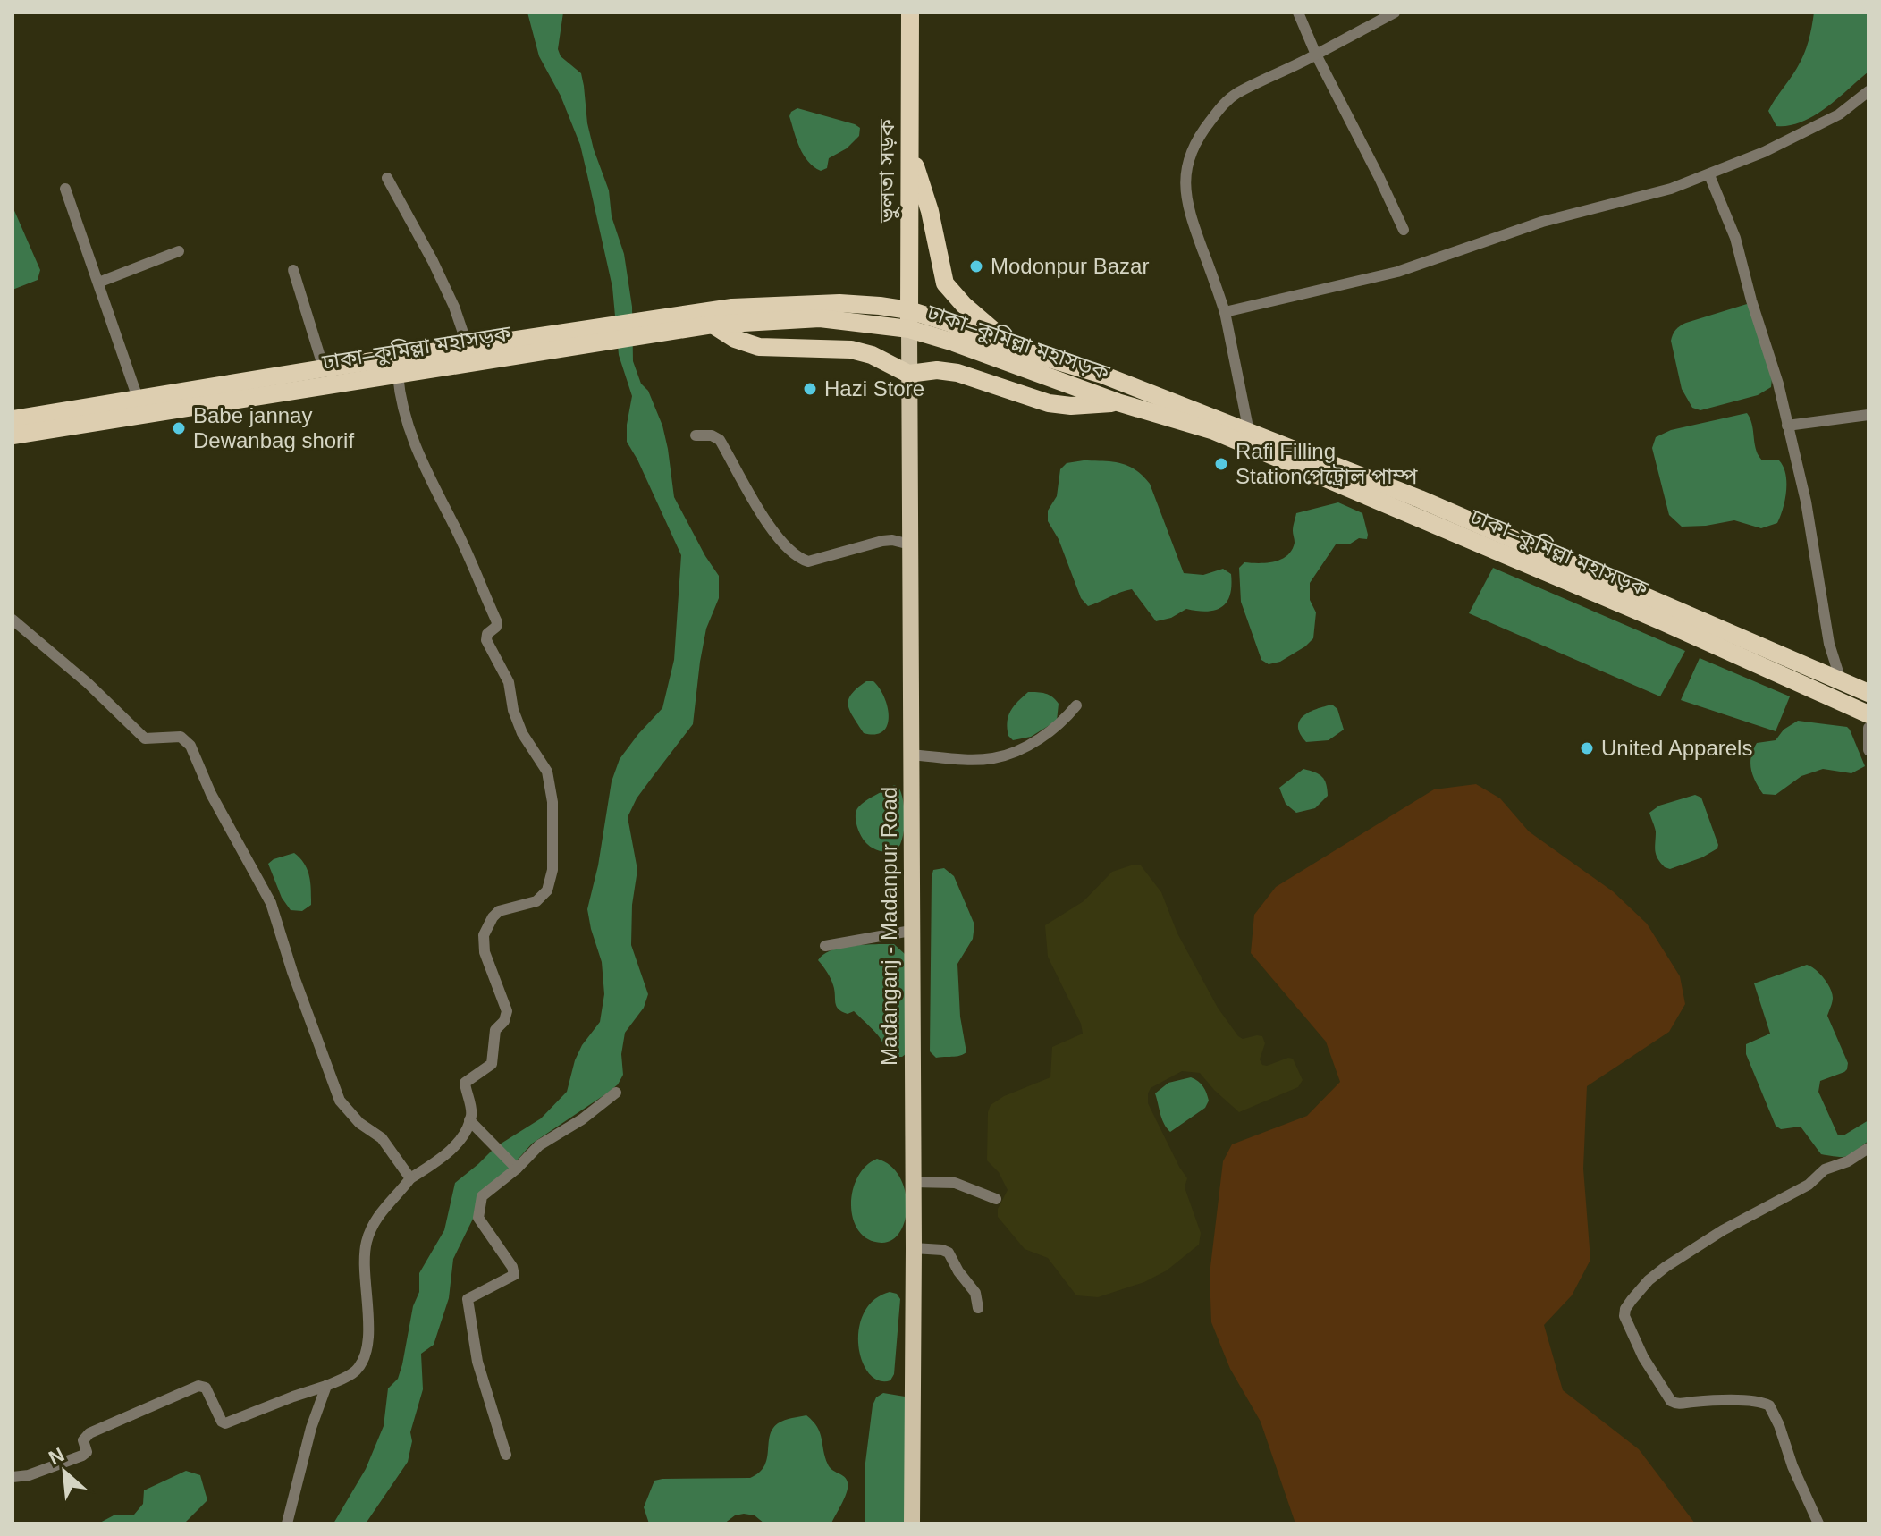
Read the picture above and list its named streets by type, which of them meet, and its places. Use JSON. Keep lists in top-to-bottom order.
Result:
{
  "streets": {
    "highway": ["ভুলতা সড়ক", "ঢাকা–কুমিল্লা মহাসড়ক"],
    "main road": ["Madanganj - Madanpur Road"]
  },
  "crossings": [
    ["ভুলতা সড়ক", "ঢাকা–কুমিল্লা মহাসড়ক"],
    ["ভুলতা সড়ক", "Madanganj - Madanpur Road"],
    ["ঢাকা–কুমিল্লা মহাসড়ক", "Madanganj - Madanpur Road"]
  ],
  "places": [
    "Modonpur Bazar",
    "Hazi Store",
    "Babe jannay Dewanbag shorif",
    "Rafi Filling Stationপেট্রোল পাম্প",
    "United Apparels"
  ],
  "north": "top left"
}
